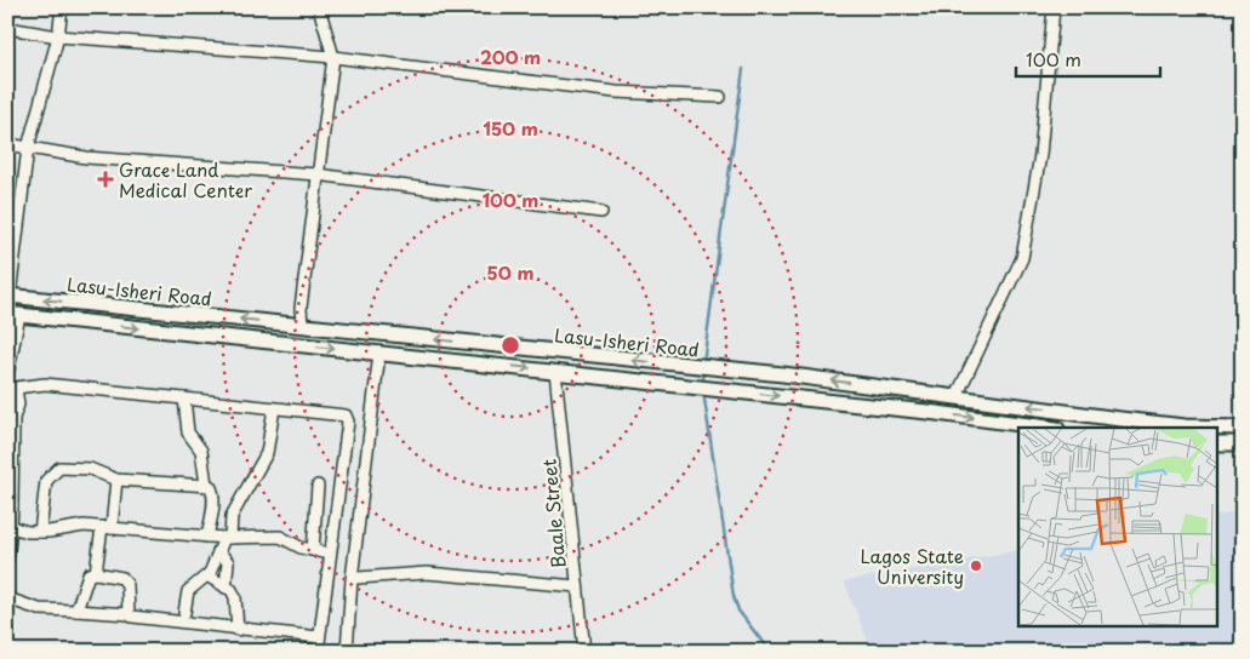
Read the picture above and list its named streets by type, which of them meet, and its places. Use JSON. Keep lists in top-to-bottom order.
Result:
{
  "streets": {
    "main road": ["Lasu-Isheri Road"],
    "street": ["Baale Street"]
  },
  "crossings": [
    ["Lasu-Isheri Road", "Baale Street"]
  ],
  "places": {
    "health": ["Grace Land Medical Center"],
    "other": ["Lagos State University"]
  },
  "scale_bar": "100 m",
  "rings": [
    "200 m",
    "150 m",
    "100 m",
    "50 m"
  ]
}
